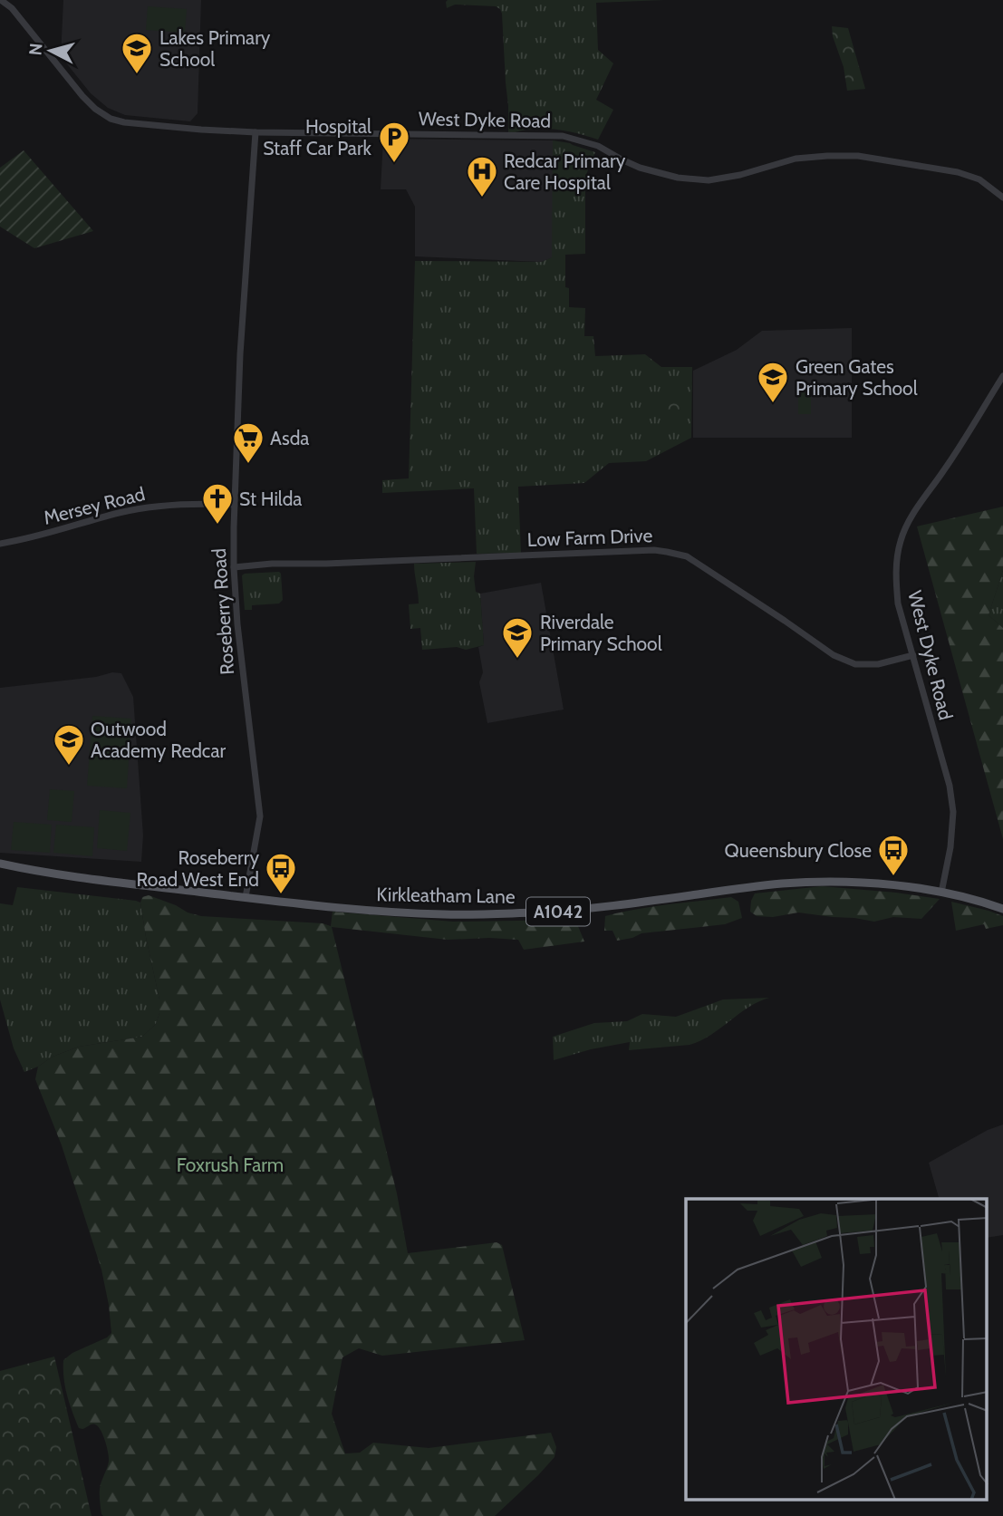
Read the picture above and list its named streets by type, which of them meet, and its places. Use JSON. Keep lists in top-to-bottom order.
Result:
{
  "streets": {
    "main road": ["Kirkleatham Lane", "A1042"],
    "street": [
      "West Dyke Road",
      "Mersey Road",
      "Low Farm Drive",
      "Roseberry Road"
    ]
  },
  "crossings": [
    ["West Dyke Road", "Low Farm Drive"],
    ["West Dyke Road", "Roseberry Road"],
    ["West Dyke Road", "Kirkleatham Lane"],
    ["Mersey Road", "Roseberry Road"],
    ["Low Farm Drive", "Roseberry Road"],
    ["Roseberry Road", "Kirkleatham Lane"]
  ],
  "parks": ["Foxrush Farm"],
  "places": {
    "school or university": [
      "Lakes Primary School",
      "Green Gates Primary School",
      "Riverdale Primary School",
      "Outwood Academy Redcar"
    ],
    "parking": ["Hospital Staff Car Park"],
    "hospital": ["Redcar Primary Care Hospital"],
    "supermarket": ["Asda"],
    "church": ["St Hilda"],
    "bus stop": ["Queensbury Close", "Roseberry Road West End"]
  },
  "north": "left"
}
